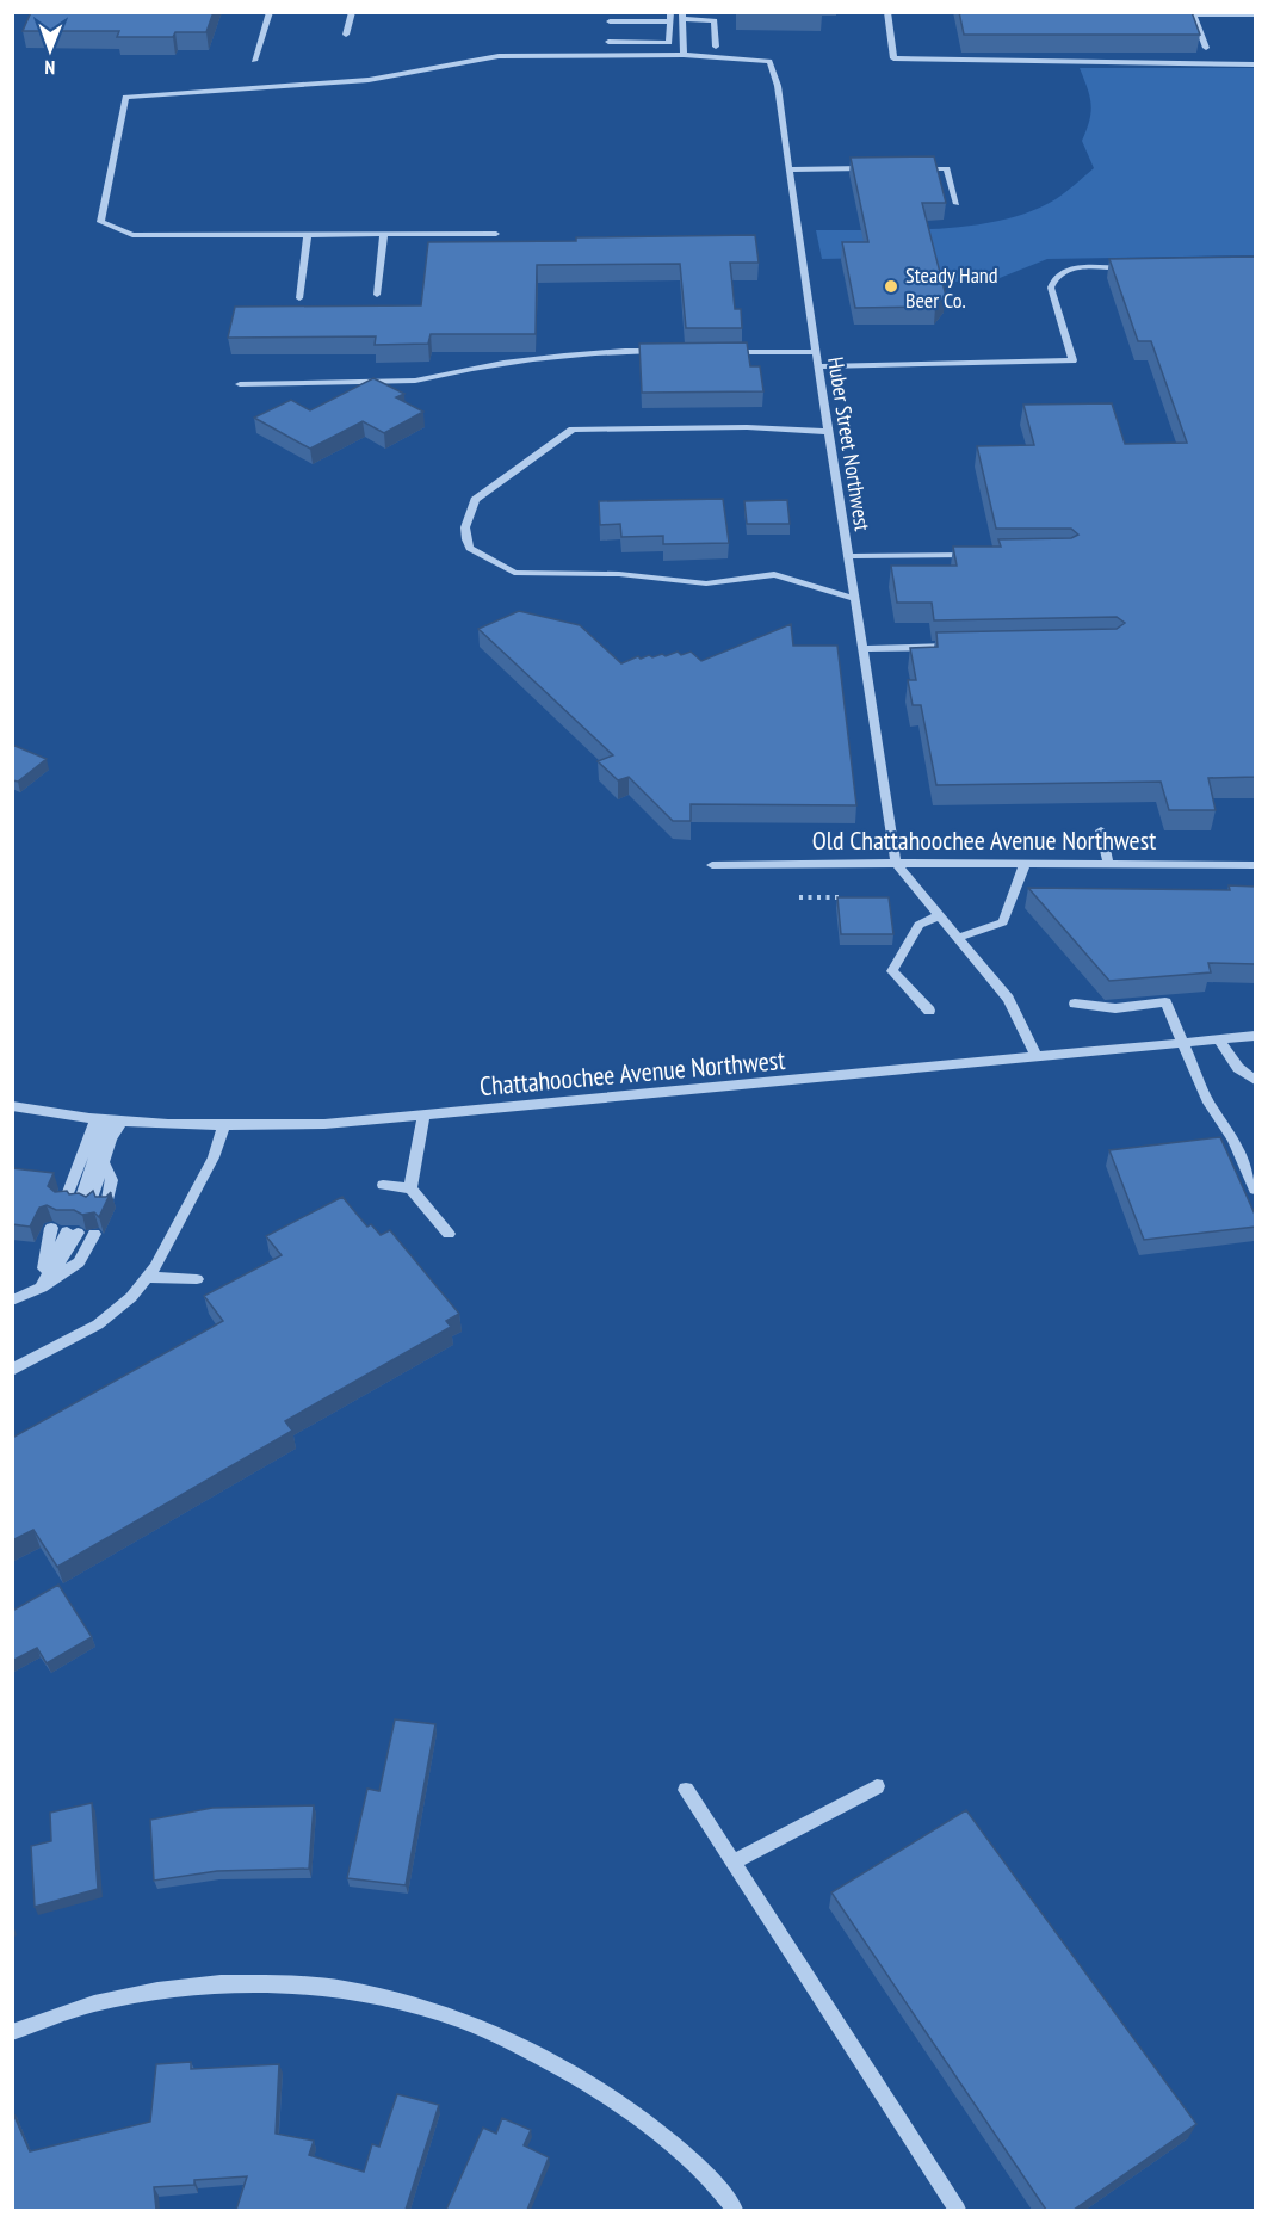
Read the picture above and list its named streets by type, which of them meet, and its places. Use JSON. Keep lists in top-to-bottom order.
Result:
{
  "streets": {
    "street": ["Huber Street Northwest", "Old Chattahoochee Avenue Northwest", "Chattahoochee Avenue Northwest"]
  },
  "crossings": [
    ["Huber Street Northwest", "Old Chattahoochee Avenue Northwest"]
  ],
  "places": ["Steady Hand Beer Co."],
  "north": "bottom"
}
